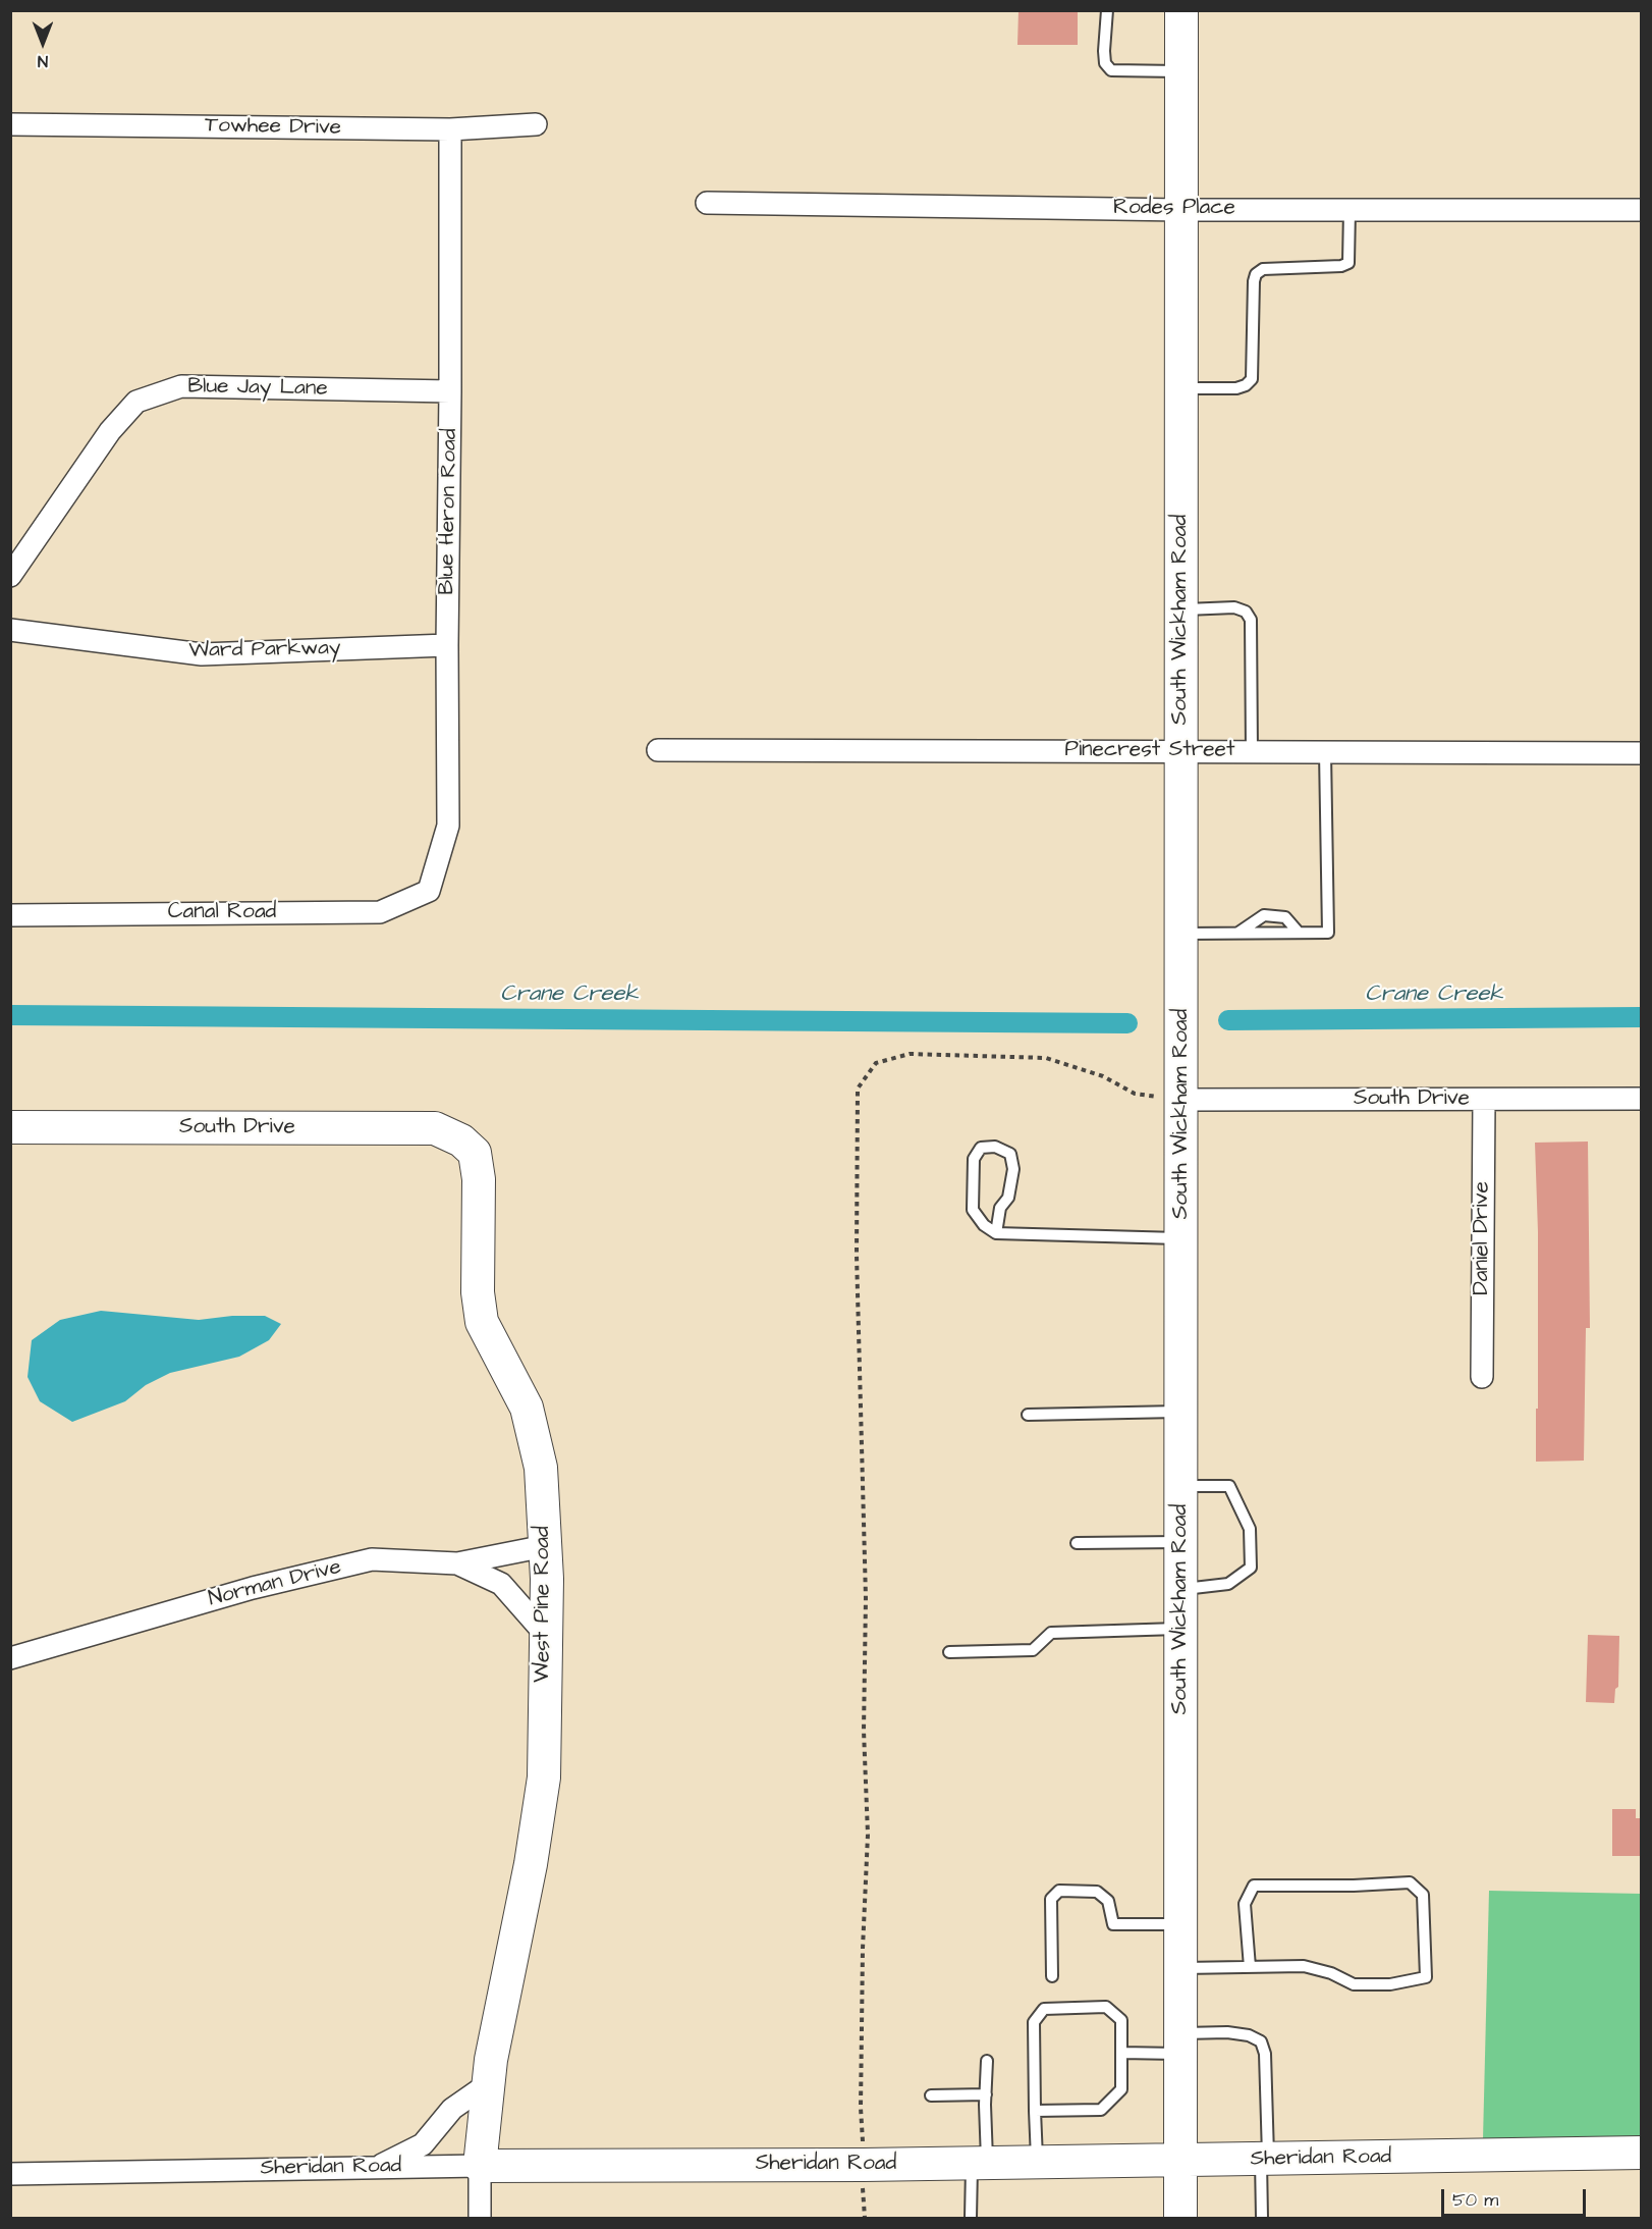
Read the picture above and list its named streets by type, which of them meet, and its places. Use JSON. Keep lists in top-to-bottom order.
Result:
{
  "streets": {
    "street": [
      "Towhee Drive",
      "Rodes Place",
      "Blue Jay Lane",
      "Blue Heron Road",
      "South Wickham Road",
      "Ward Parkway",
      "Pinecrest Street",
      "Canal Road",
      "South Drive",
      "Daniel Drive",
      "Norman Drive",
      "West Pine Road",
      "Sheridan Road"
    ]
  },
  "crossings": [
    ["Towhee Drive", "Blue Heron Road"],
    ["Rodes Place", "South Wickham Road"],
    ["Blue Jay Lane", "Blue Heron Road"],
    ["Blue Heron Road", "Ward Parkway"],
    ["Blue Heron Road", "Canal Road"],
    ["South Wickham Road", "Pinecrest Street"],
    ["South Wickham Road", "South Drive"],
    ["South Wickham Road", "Sheridan Road"],
    ["South Drive", "Daniel Drive"],
    ["South Drive", "West Pine Road"],
    ["Norman Drive", "West Pine Road"],
    ["West Pine Road", "Sheridan Road"]
  ],
  "water": ["Crane Creek"],
  "scale_bar": "50 m",
  "north": "bottom"
}
